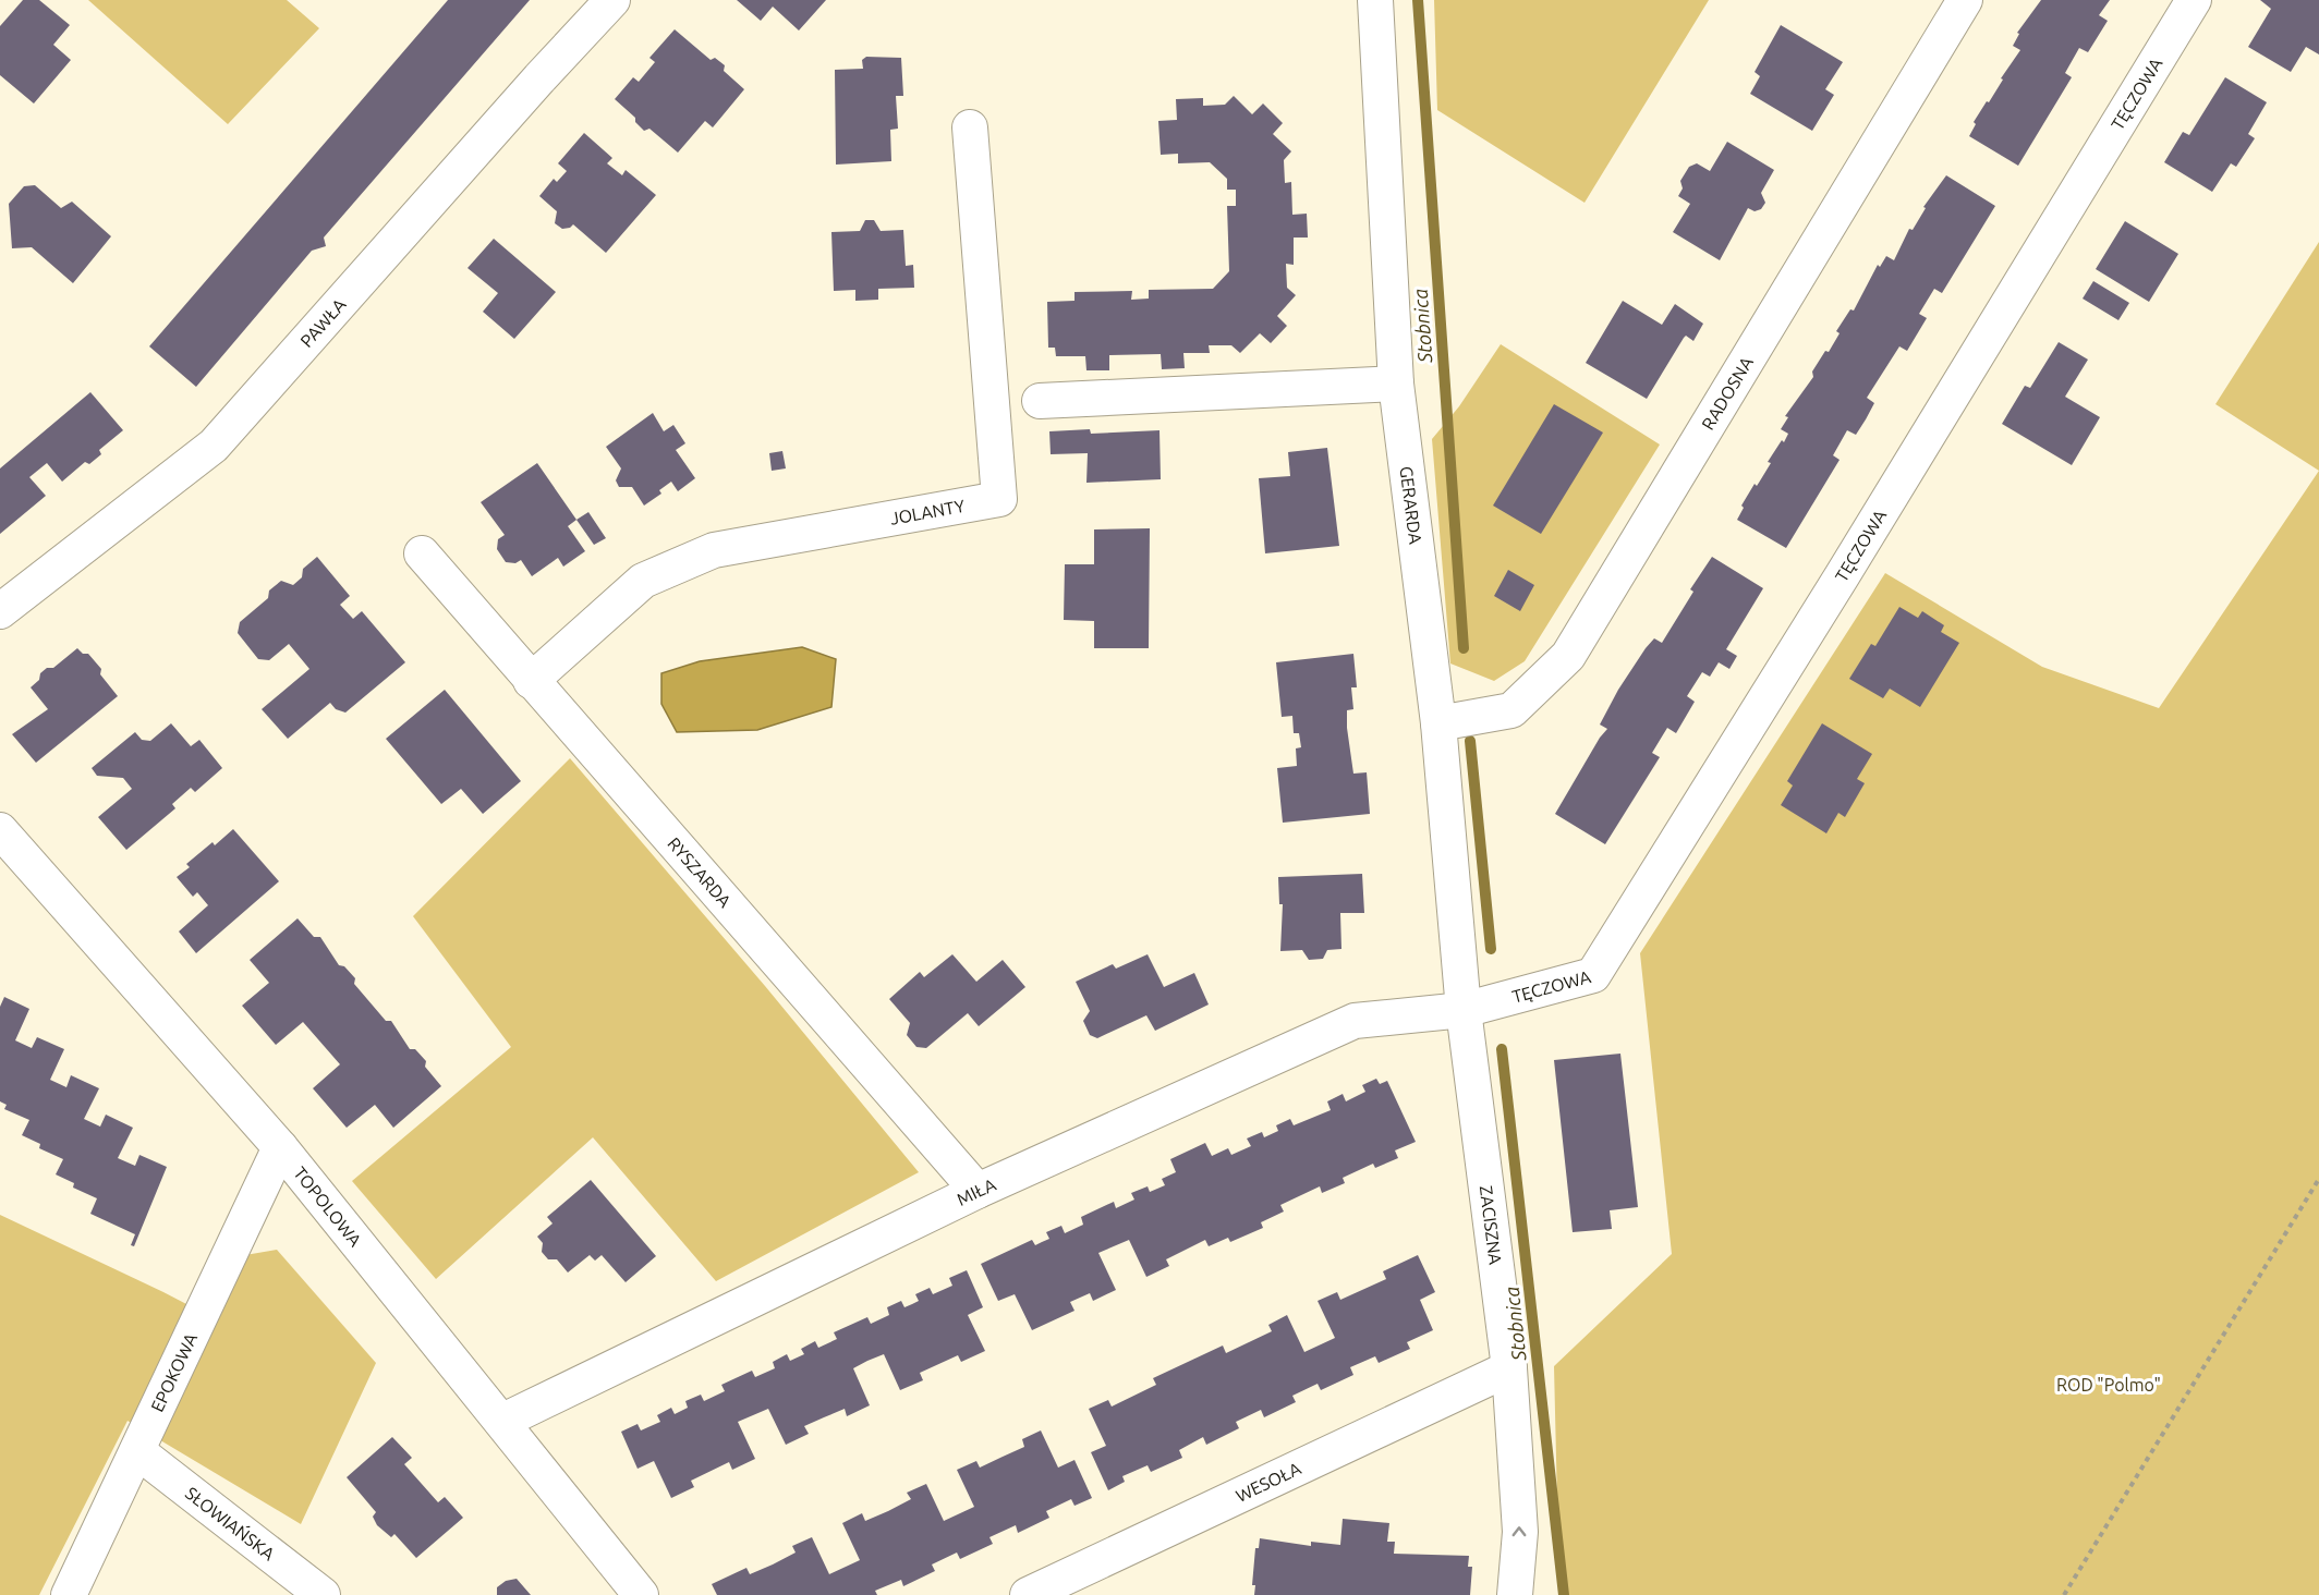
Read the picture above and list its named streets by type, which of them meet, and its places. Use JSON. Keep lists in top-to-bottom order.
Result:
{
  "streets": {
    "street": [
      "TĘCZOWA",
      "PAWŁA",
      "RADOSNA",
      "GERARDA",
      "JOLANTY",
      "RYSZARDA",
      "MIŁA",
      "TOPOLOWA",
      "ZACISZNA",
      "EPOKOWA",
      "WESOŁA",
      "SŁOWIAŃSKA"
    ]
  },
  "crossings": [
    ["TĘCZOWA", "GERARDA"],
    ["TĘCZOWA", "MIŁA"],
    ["TĘCZOWA", "ZACISZNA"],
    ["RADOSNA", "GERARDA"],
    ["GERARDA", "MIŁA"],
    ["GERARDA", "ZACISZNA"],
    ["JOLANTY", "RYSZARDA"],
    ["RYSZARDA", "MIŁA"],
    ["MIŁA", "TOPOLOWA"],
    ["MIŁA", "ZACISZNA"],
    ["TOPOLOWA", "EPOKOWA"],
    ["ZACISZNA", "WESOŁA"],
    ["EPOKOWA", "SŁOWIAŃSKA"]
  ],
  "one_way": ["ZACISZNA"],
  "water": ["Stobnica"],
  "parks": ["ROD \"Polmo\""]
}
